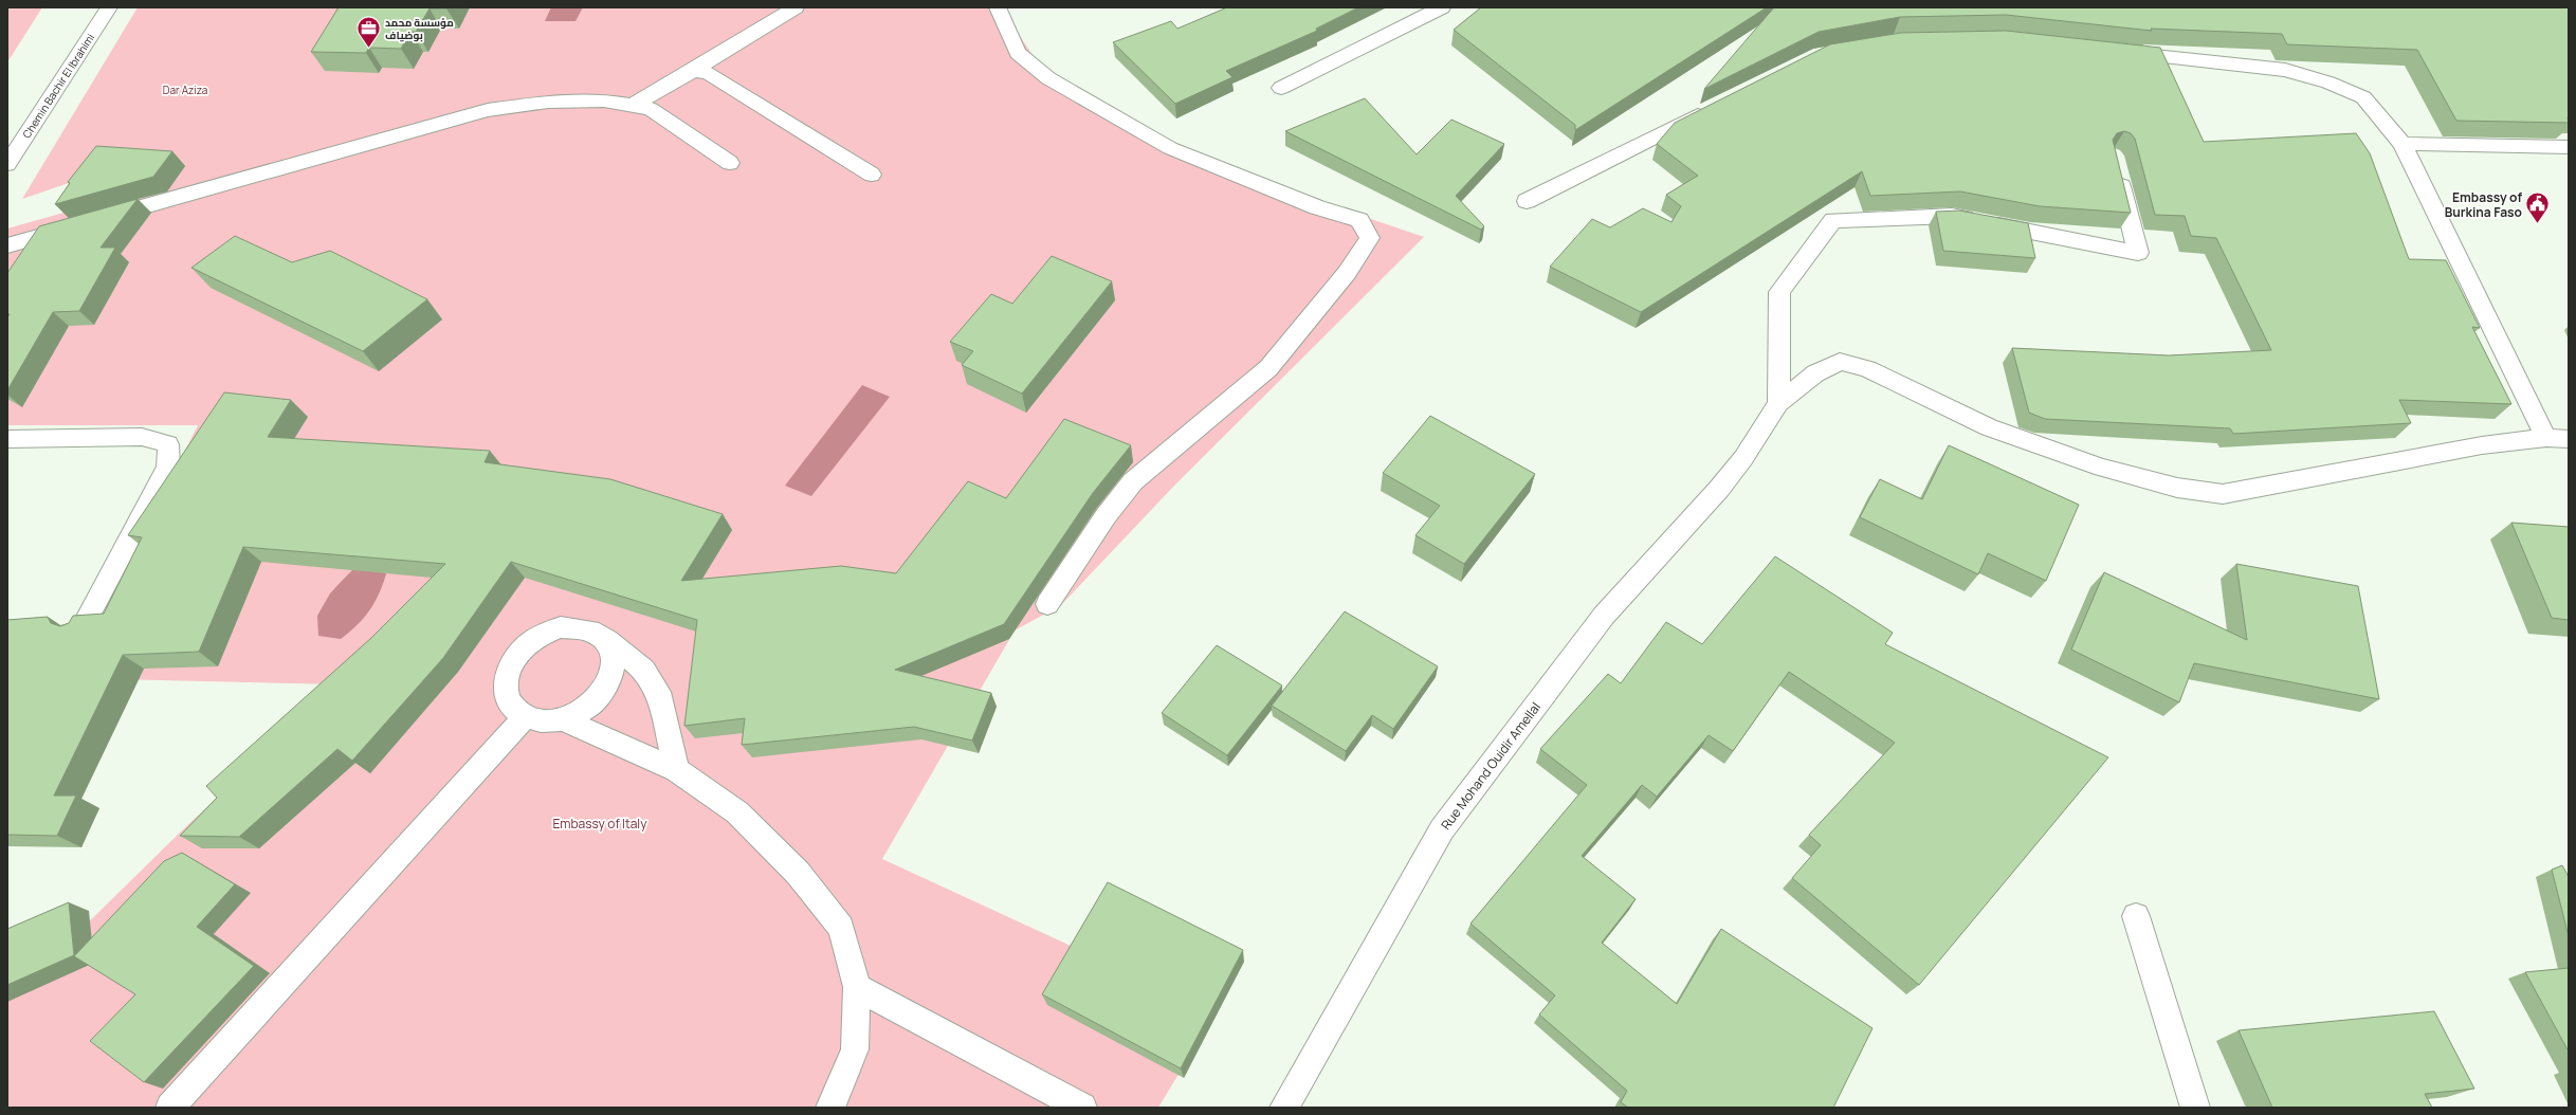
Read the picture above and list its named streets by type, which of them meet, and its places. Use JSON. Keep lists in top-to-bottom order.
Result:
{
  "streets": {
    "street": ["Chemin Bachir El Ibrahimi", "Rue Mohand Ouidir Amellal"]
  },
  "parks": ["Dar Aziza", "Embassy of Italy"],
  "places": {
    "office": ["مؤسسة محمد بوضياف"],
    "public building": ["Embassy of Burkina Faso"]
  }
}
